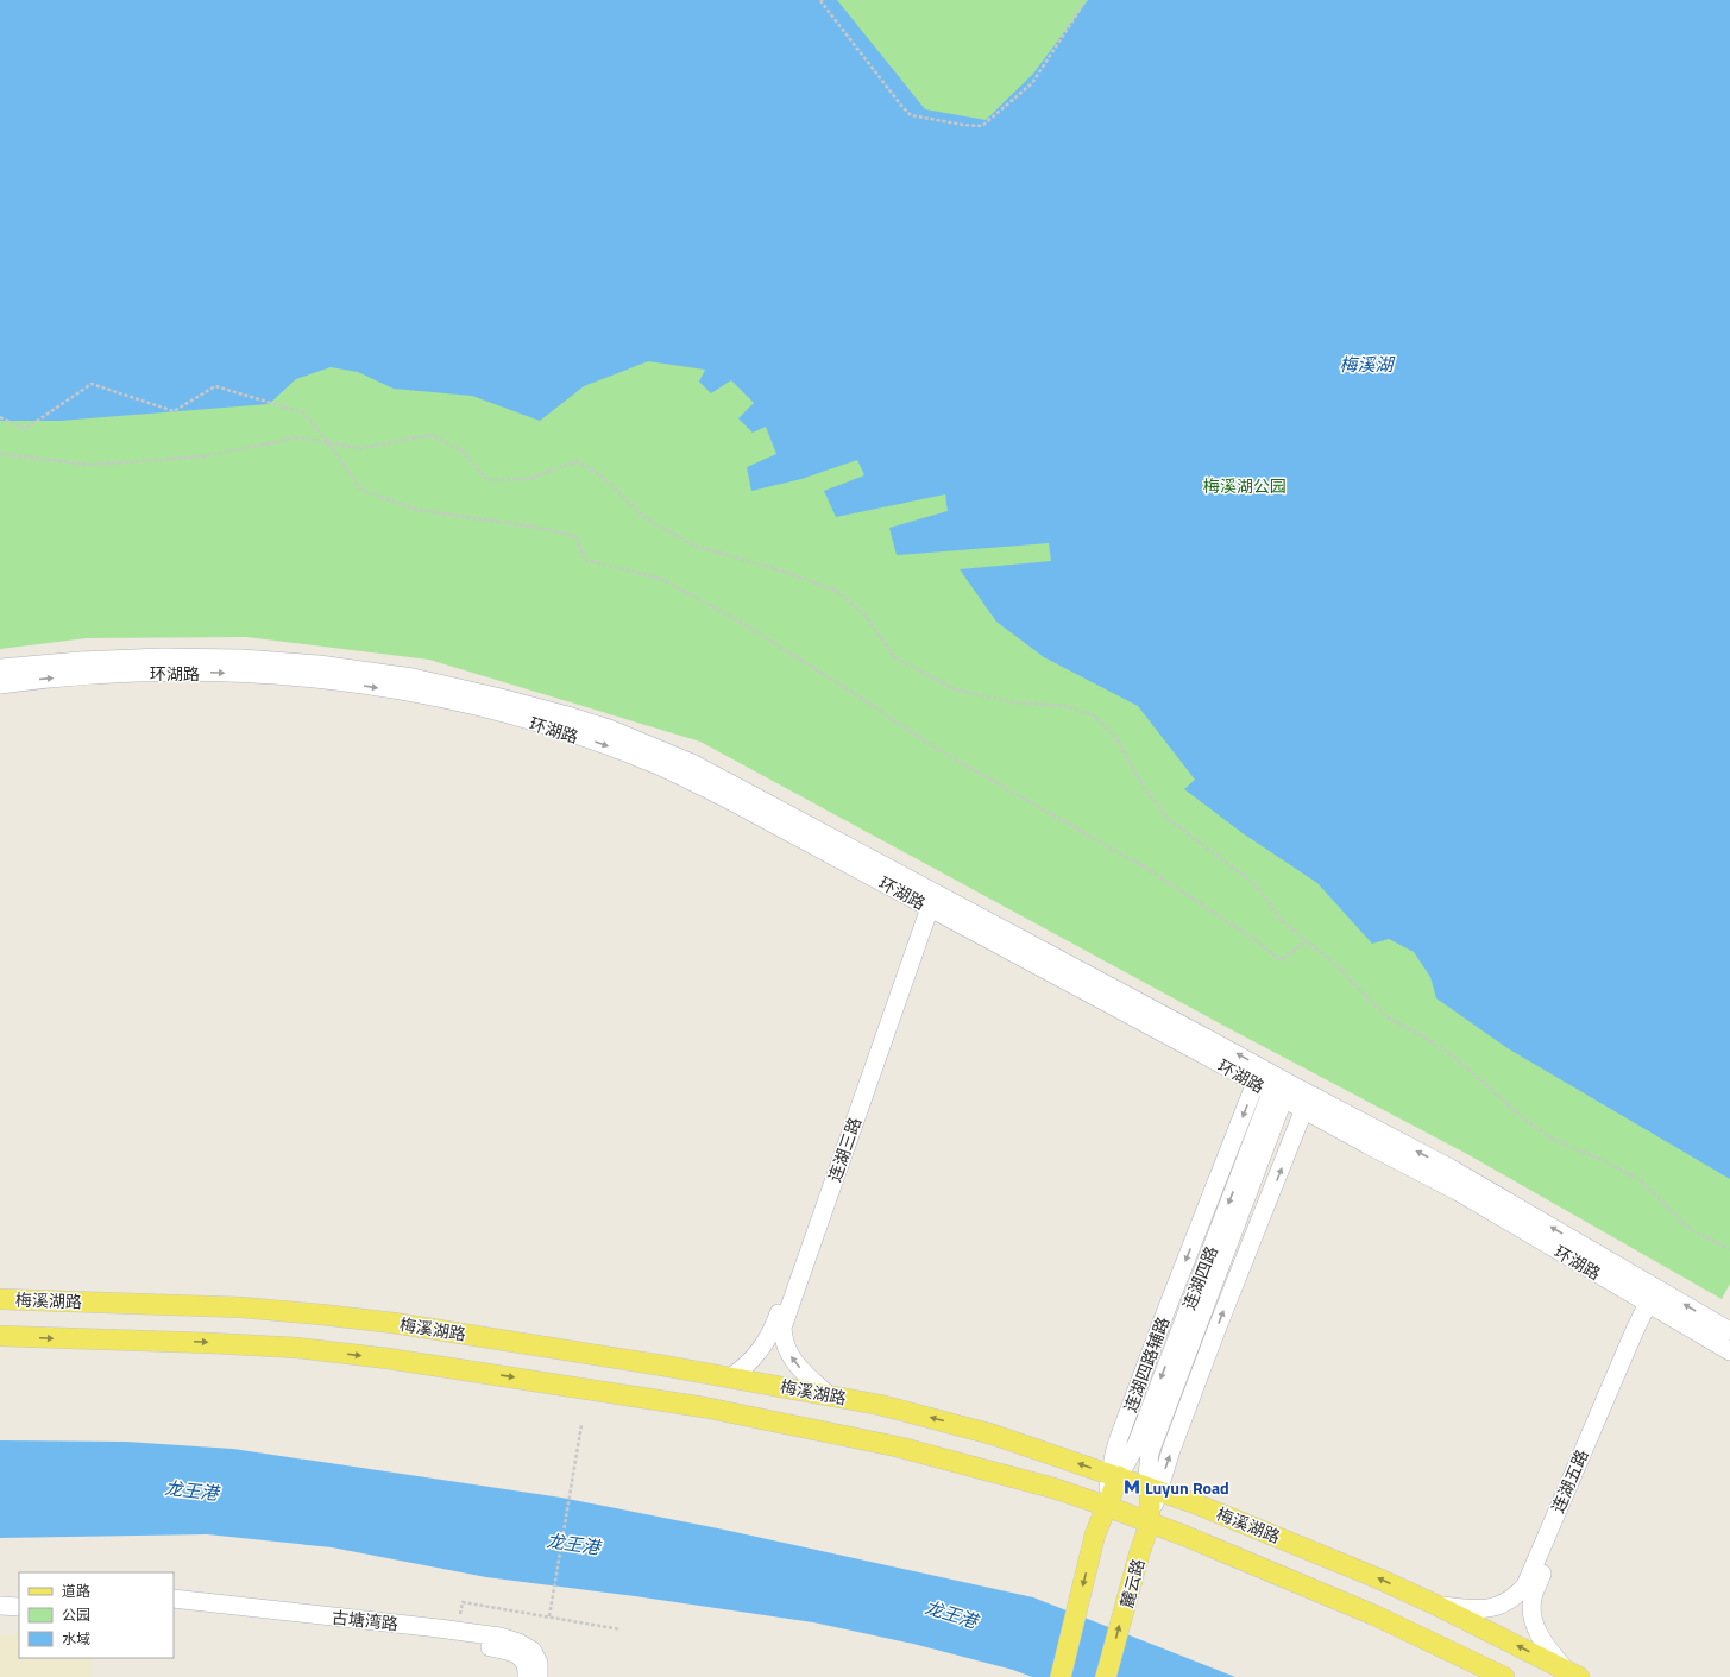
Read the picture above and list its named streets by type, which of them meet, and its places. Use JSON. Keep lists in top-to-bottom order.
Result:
{
  "streets": {
    "main road": [
      "环湖路",
      "连湖三路",
      "连湖四路",
      "梅溪湖路",
      "连湖四路辅路",
      "连湖五路",
      "麓云路",
      "古塘湾路"
    ]
  },
  "crossings": [
    ["环湖路", "连湖三路"],
    ["环湖路", "连湖四路"],
    ["环湖路", "连湖四路辅路"],
    ["环湖路", "连湖五路"],
    ["连湖三路", "梅溪湖路"],
    ["连湖四路", "梅溪湖路"],
    ["连湖四路", "连湖四路辅路"],
    ["连湖四路", "麓云路"],
    ["梅溪湖路", "连湖四路辅路"],
    ["梅溪湖路", "连湖五路"],
    ["梅溪湖路", "麓云路"]
  ],
  "water": ["梅溪湖", "龙王港"],
  "parks": ["梅溪湖公园"],
  "places": {
    "metro station": ["Luyun Road"]
  },
  "legend": ["道路", "公园", "水域"]
}
